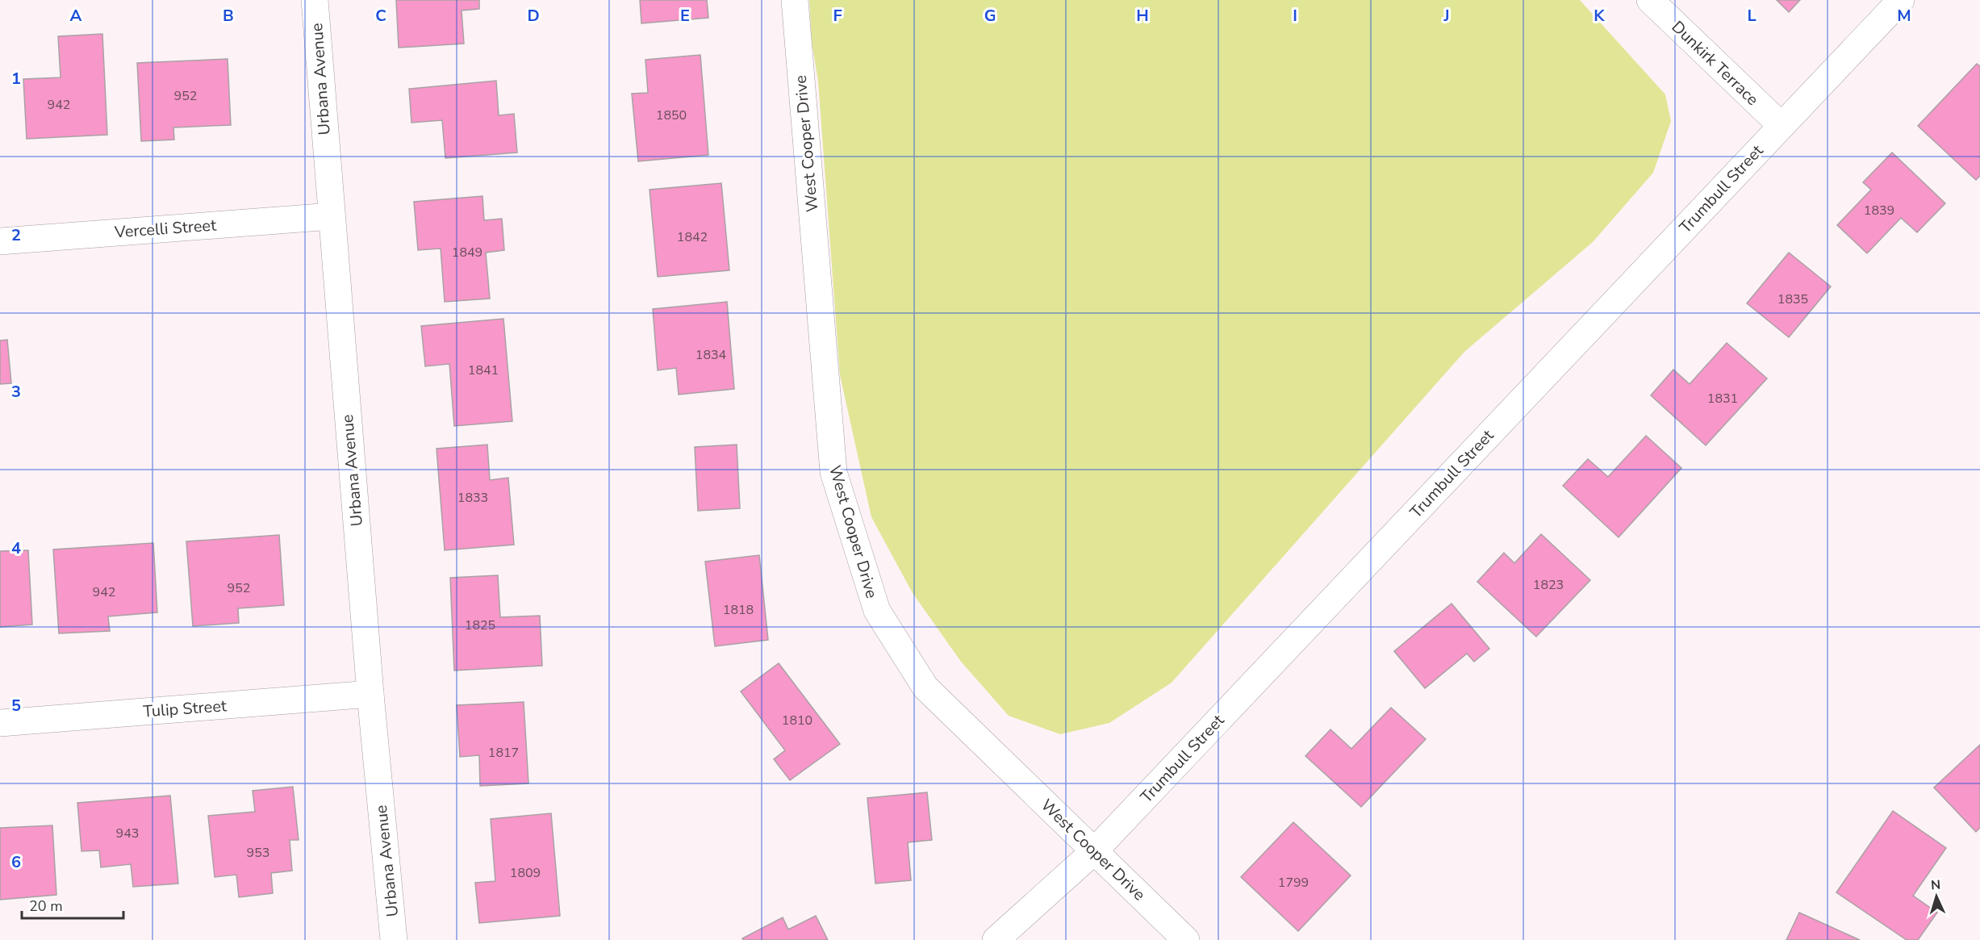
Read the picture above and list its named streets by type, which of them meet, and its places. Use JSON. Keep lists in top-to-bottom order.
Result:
{
  "streets": {
    "street": [
      "Dunkirk Terrace",
      "Urbana Avenue",
      "West Cooper Drive",
      "Trumbull Street",
      "Vercelli Street",
      "Tulip Street"
    ]
  },
  "crossings": [
    ["Dunkirk Terrace", "Trumbull Street"],
    ["Urbana Avenue", "Vercelli Street"],
    ["Urbana Avenue", "Tulip Street"],
    ["West Cooper Drive", "Trumbull Street"]
  ],
  "house_numbers": [
    "952",
    "942",
    "1850",
    "1839",
    "1842",
    "1849",
    "1835",
    "1834",
    "1841",
    "1831",
    "1833",
    "1823",
    "952",
    "942",
    "1818",
    "1825",
    "1810",
    "1817",
    "943",
    "953",
    "1809",
    "1799"
  ],
  "scale_bar": "20 m",
  "north": "top",
  "grid": {
    "columns": [
      "A",
      "B",
      "C",
      "D",
      "E",
      "F",
      "G",
      "H",
      "I",
      "J",
      "K",
      "L",
      "M"
    ],
    "rows": [
      "1",
      "2",
      "3",
      "4",
      "5",
      "6"
    ]
  }
}
